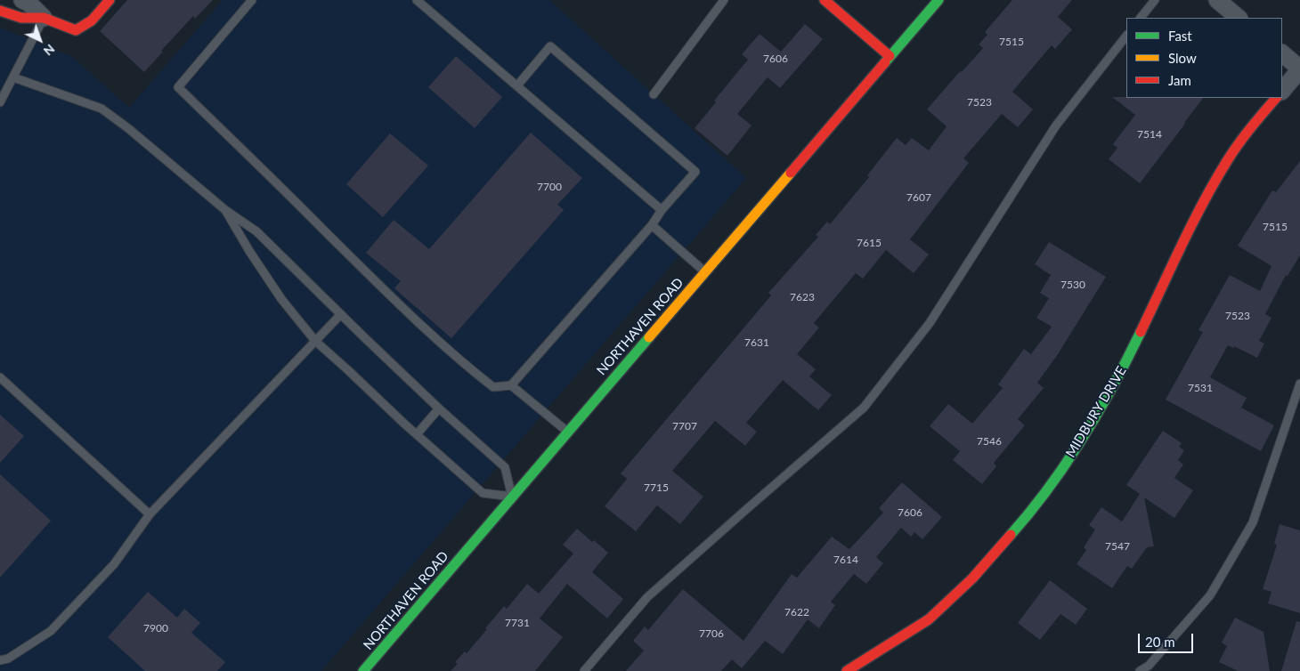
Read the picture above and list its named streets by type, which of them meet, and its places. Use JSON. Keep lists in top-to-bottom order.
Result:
{
  "streets": {
    "street": ["NORTHAVEN ROAD", "MIDBURY DRIVE"]
  },
  "house_numbers": [
    "7515",
    "7606",
    "7523",
    "7514",
    "7700",
    "7607",
    "7515",
    "7615",
    "7530",
    "7623",
    "7523",
    "7631",
    "7531",
    "7707",
    "7546",
    "7715",
    "7606",
    "7547",
    "7614",
    "7622",
    "7731",
    "7900",
    "7706"
  ],
  "legend": ["Fast", "Slow", "Jam"],
  "scale_bar": "20 m",
  "north": "bottom right"
}
